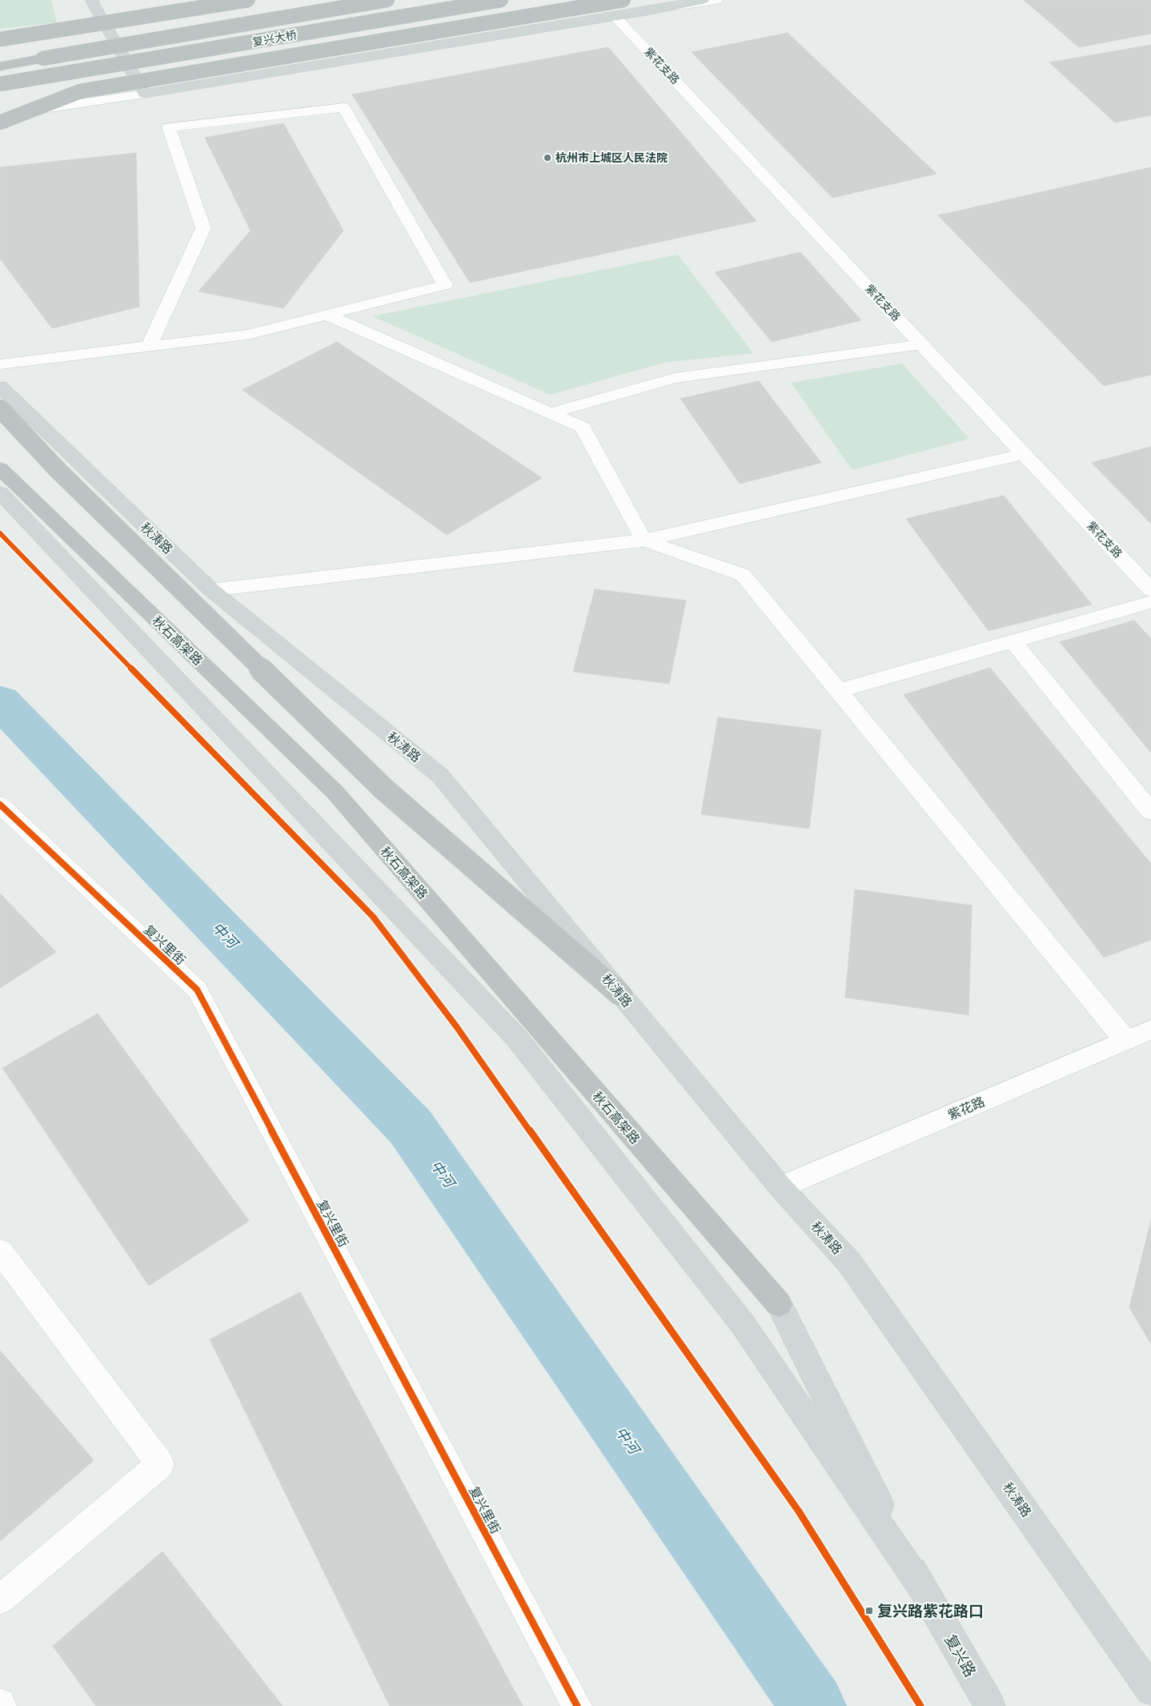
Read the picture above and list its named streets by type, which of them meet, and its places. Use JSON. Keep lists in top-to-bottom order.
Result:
{
  "streets": {
    "highway": ["复兴大桥", "秋石高架路"],
    "main road": ["秋涛路", "复兴路"],
    "street": ["紫花支路", "复兴里街", "紫花路"]
  },
  "crossings": [
    ["秋涛路", "紫花路"]
  ],
  "water": ["中河"],
  "places": {
    "other": ["杭州市上城区人民法院"],
    "transit": ["复兴路紫花路口"]
  }
}
